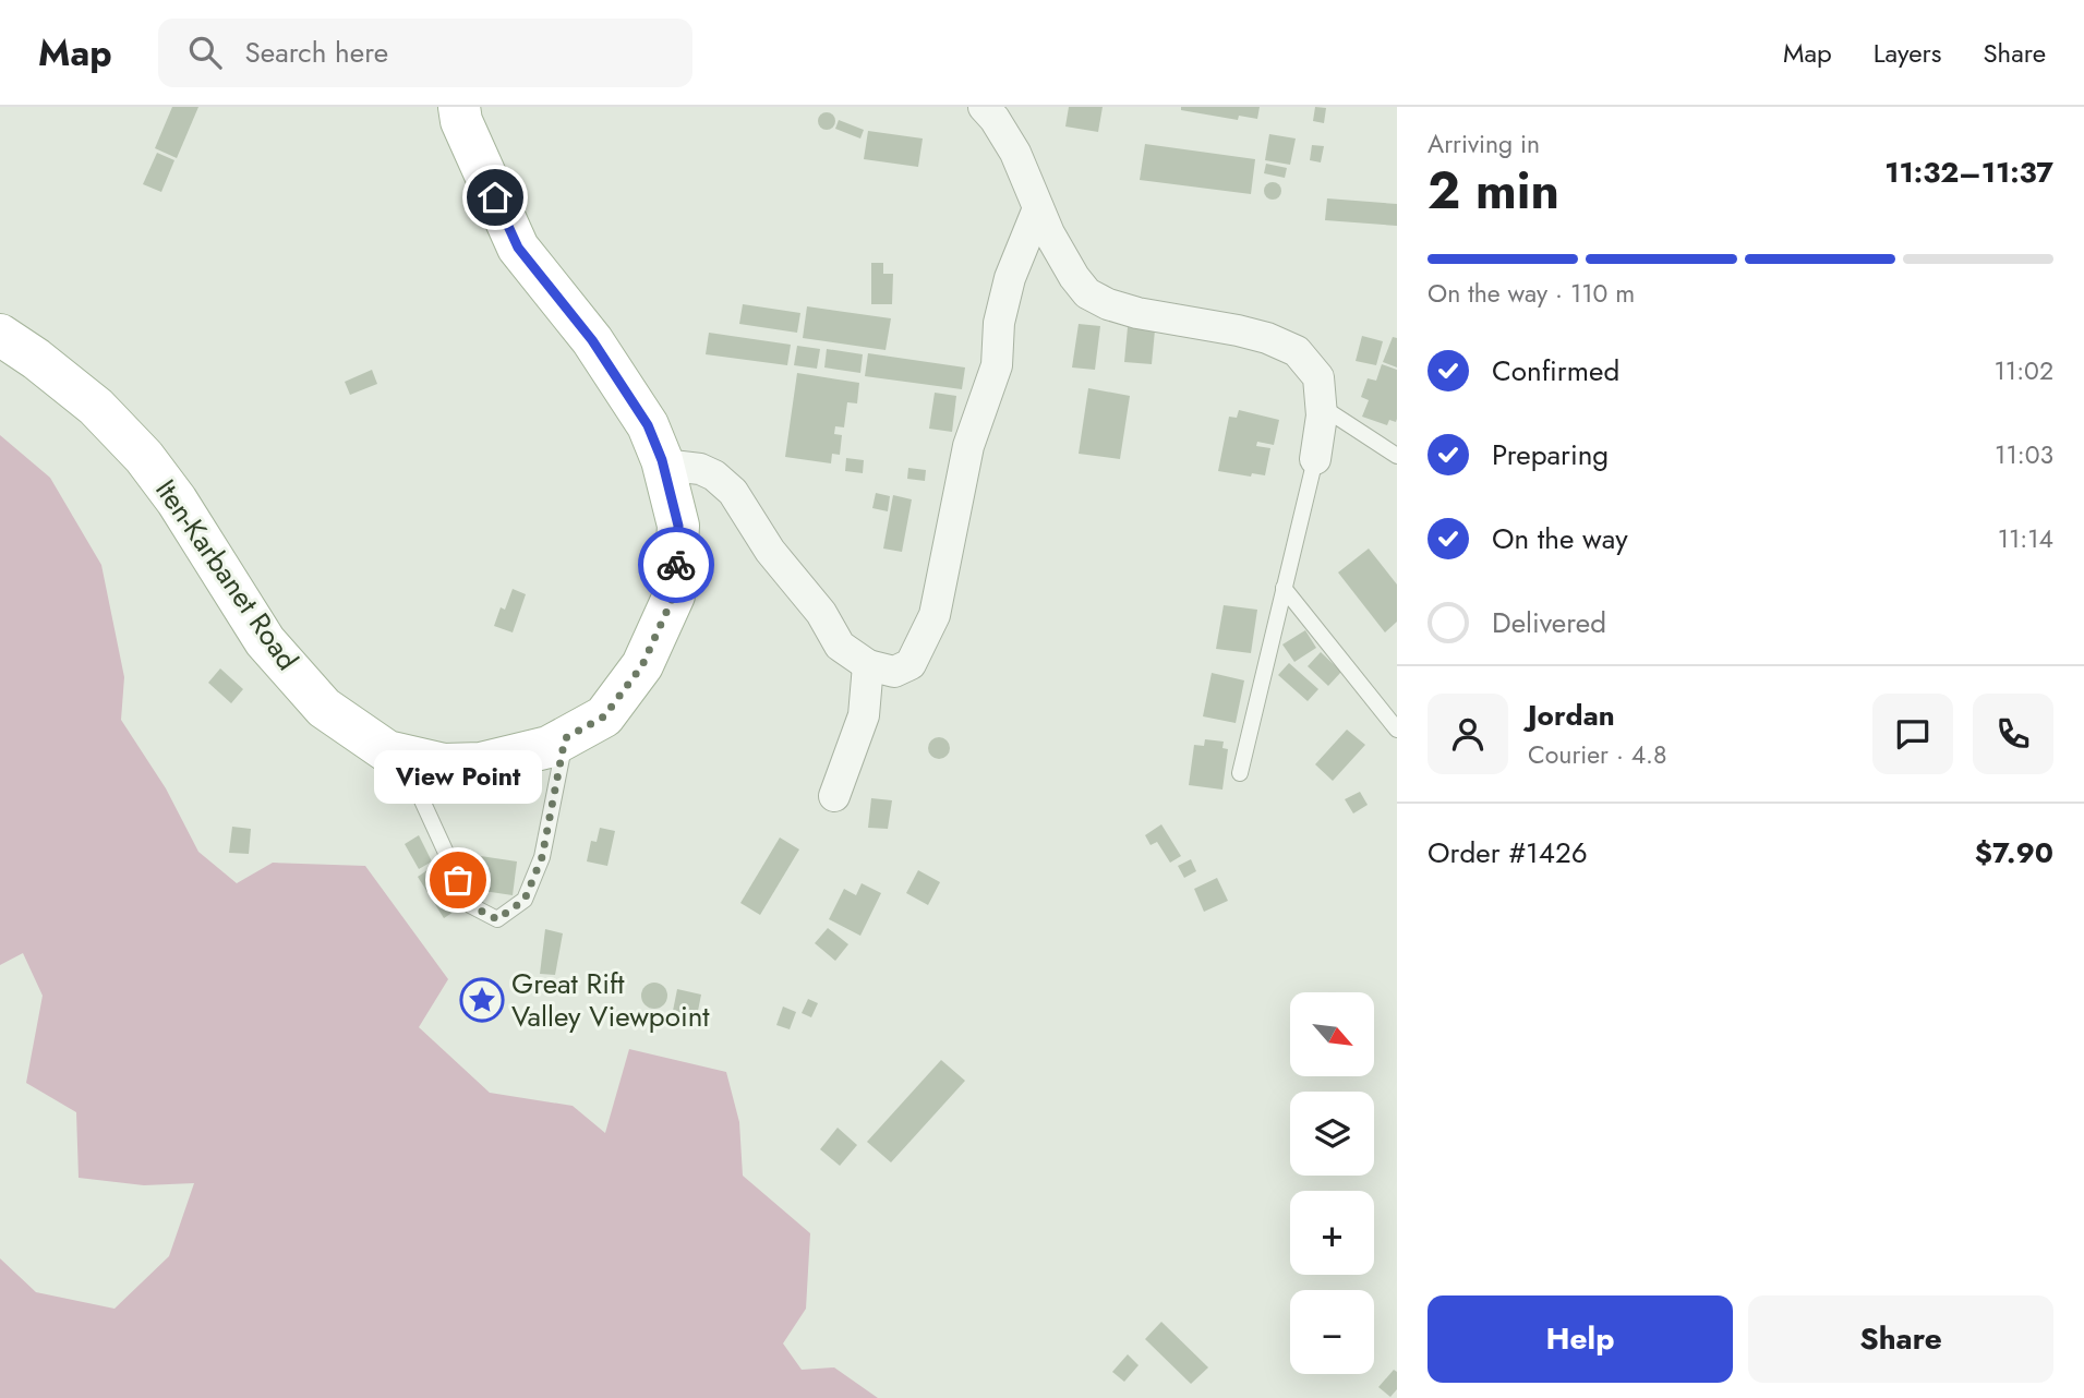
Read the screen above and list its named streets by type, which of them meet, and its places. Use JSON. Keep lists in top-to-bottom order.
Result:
{
  "streets": {
    "main road": ["Iten-Karbanet Road"]
  },
  "places": {
    "other": ["View Point"],
    "place": ["Great Rift Valley Viewpoint"]
  },
  "north": "bottom right",
  "page": {
    "header": "Map",
    "search": "Search here",
    "nav": ["Map", "Layers", "Share"],
    "heading": ["2 min", "Arriving in", "11:32–11:37"],
    "panel": [
      "Jordan",
      "Courier · 4.8",
      "Order #1426",
      "$7.90"
    ],
    "bar": "On the way · 110 m",
    "list": [
      ["Confirmed", "11:02"],
      ["Preparing", "11:03"],
      ["On the way", "11:14"],
      "Delivered"
    ],
    "bubble": "View Point",
    "map_buttons": ["+", "−"],
    "buttons": ["Help", "Share"]
  }
}
